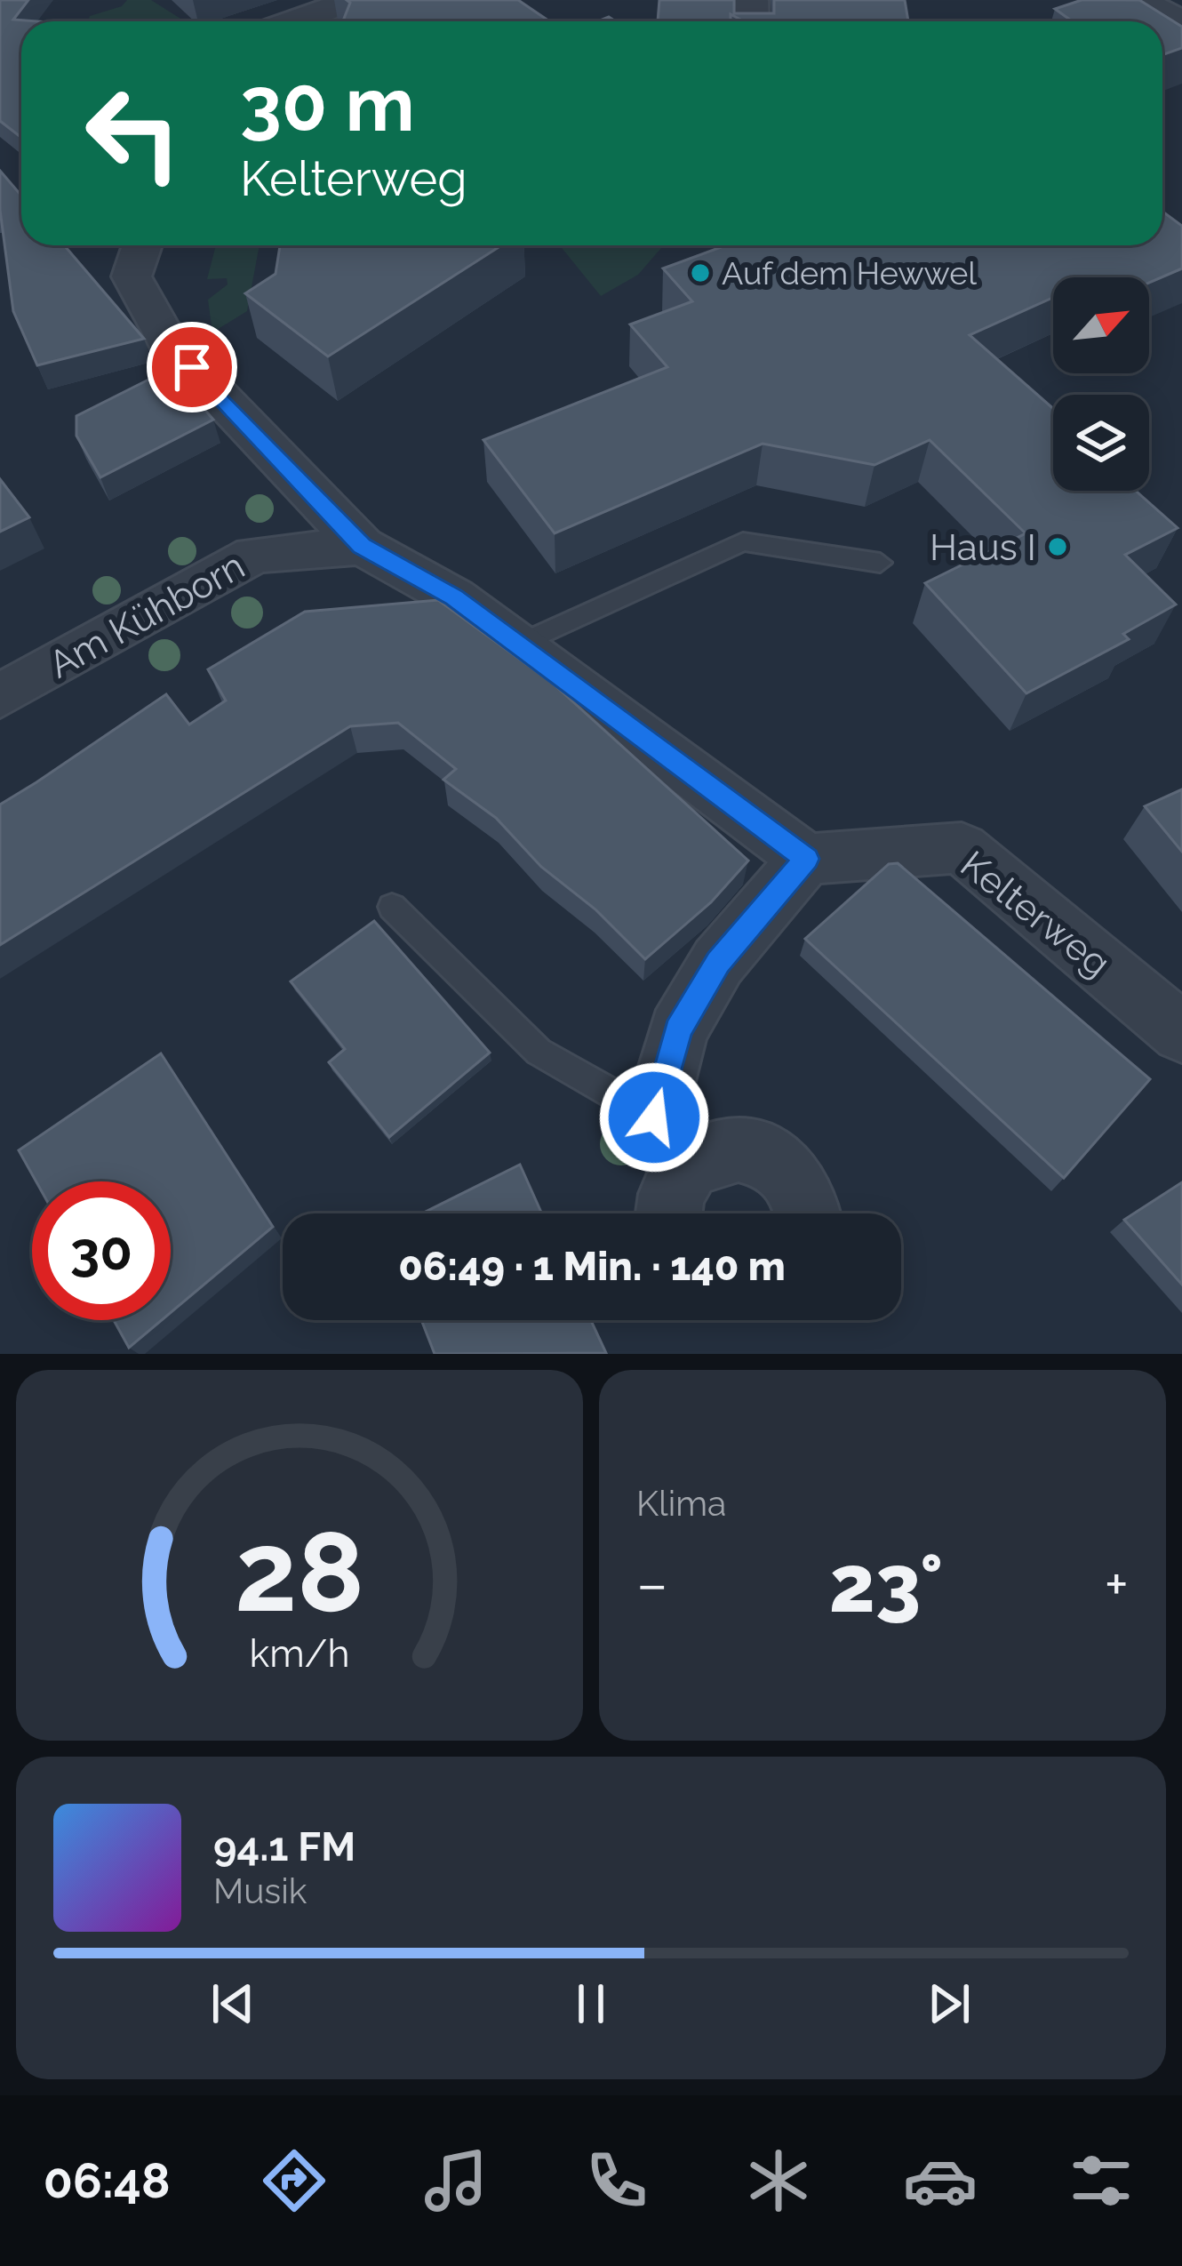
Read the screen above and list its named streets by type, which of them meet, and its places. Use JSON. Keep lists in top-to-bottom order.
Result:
{
  "streets": {
    "street": ["Am Kühborn", "Kelterweg"]
  },
  "places": ["Auf dem Hewwel", "Haus I"],
  "north": "top right",
  "page": {
    "turn": ["30 m", "Kelterweg"],
    "limit": "30",
    "trip": "06:49 · 1 Min. · 140 m",
    "tile": "Klima",
    "heat": ["−", "23°", "+"],
    "song": ["94.1 FM", "Musik"],
    "tabs": "06:48",
    "gauge": ["28", "km/h"]
  }
}
